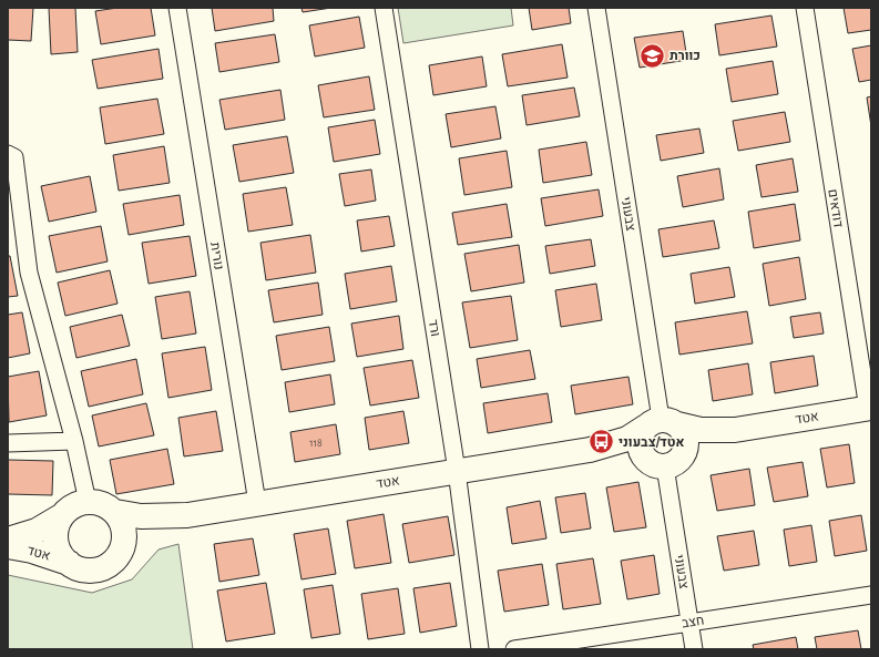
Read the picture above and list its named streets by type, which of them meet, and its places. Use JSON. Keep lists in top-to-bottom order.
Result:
{
  "streets": {
    "street": [
      "דודאים",
      "צבעוני",
      "נורית",
      "ורד",
      "אטד",
      "חצב"
    ]
  },
  "crossings": [
    ["דודאים", "אטד"],
    ["צבעוני", "אטד"],
    ["צבעוני", "חצב"],
    ["נורית", "אטד"],
    ["ורד", "אטד"]
  ],
  "places": {
    "school or university": ["כוורת"],
    "bus stop": ["אטד/צבעוני"]
  },
  "house_numbers": ["118"]
}
